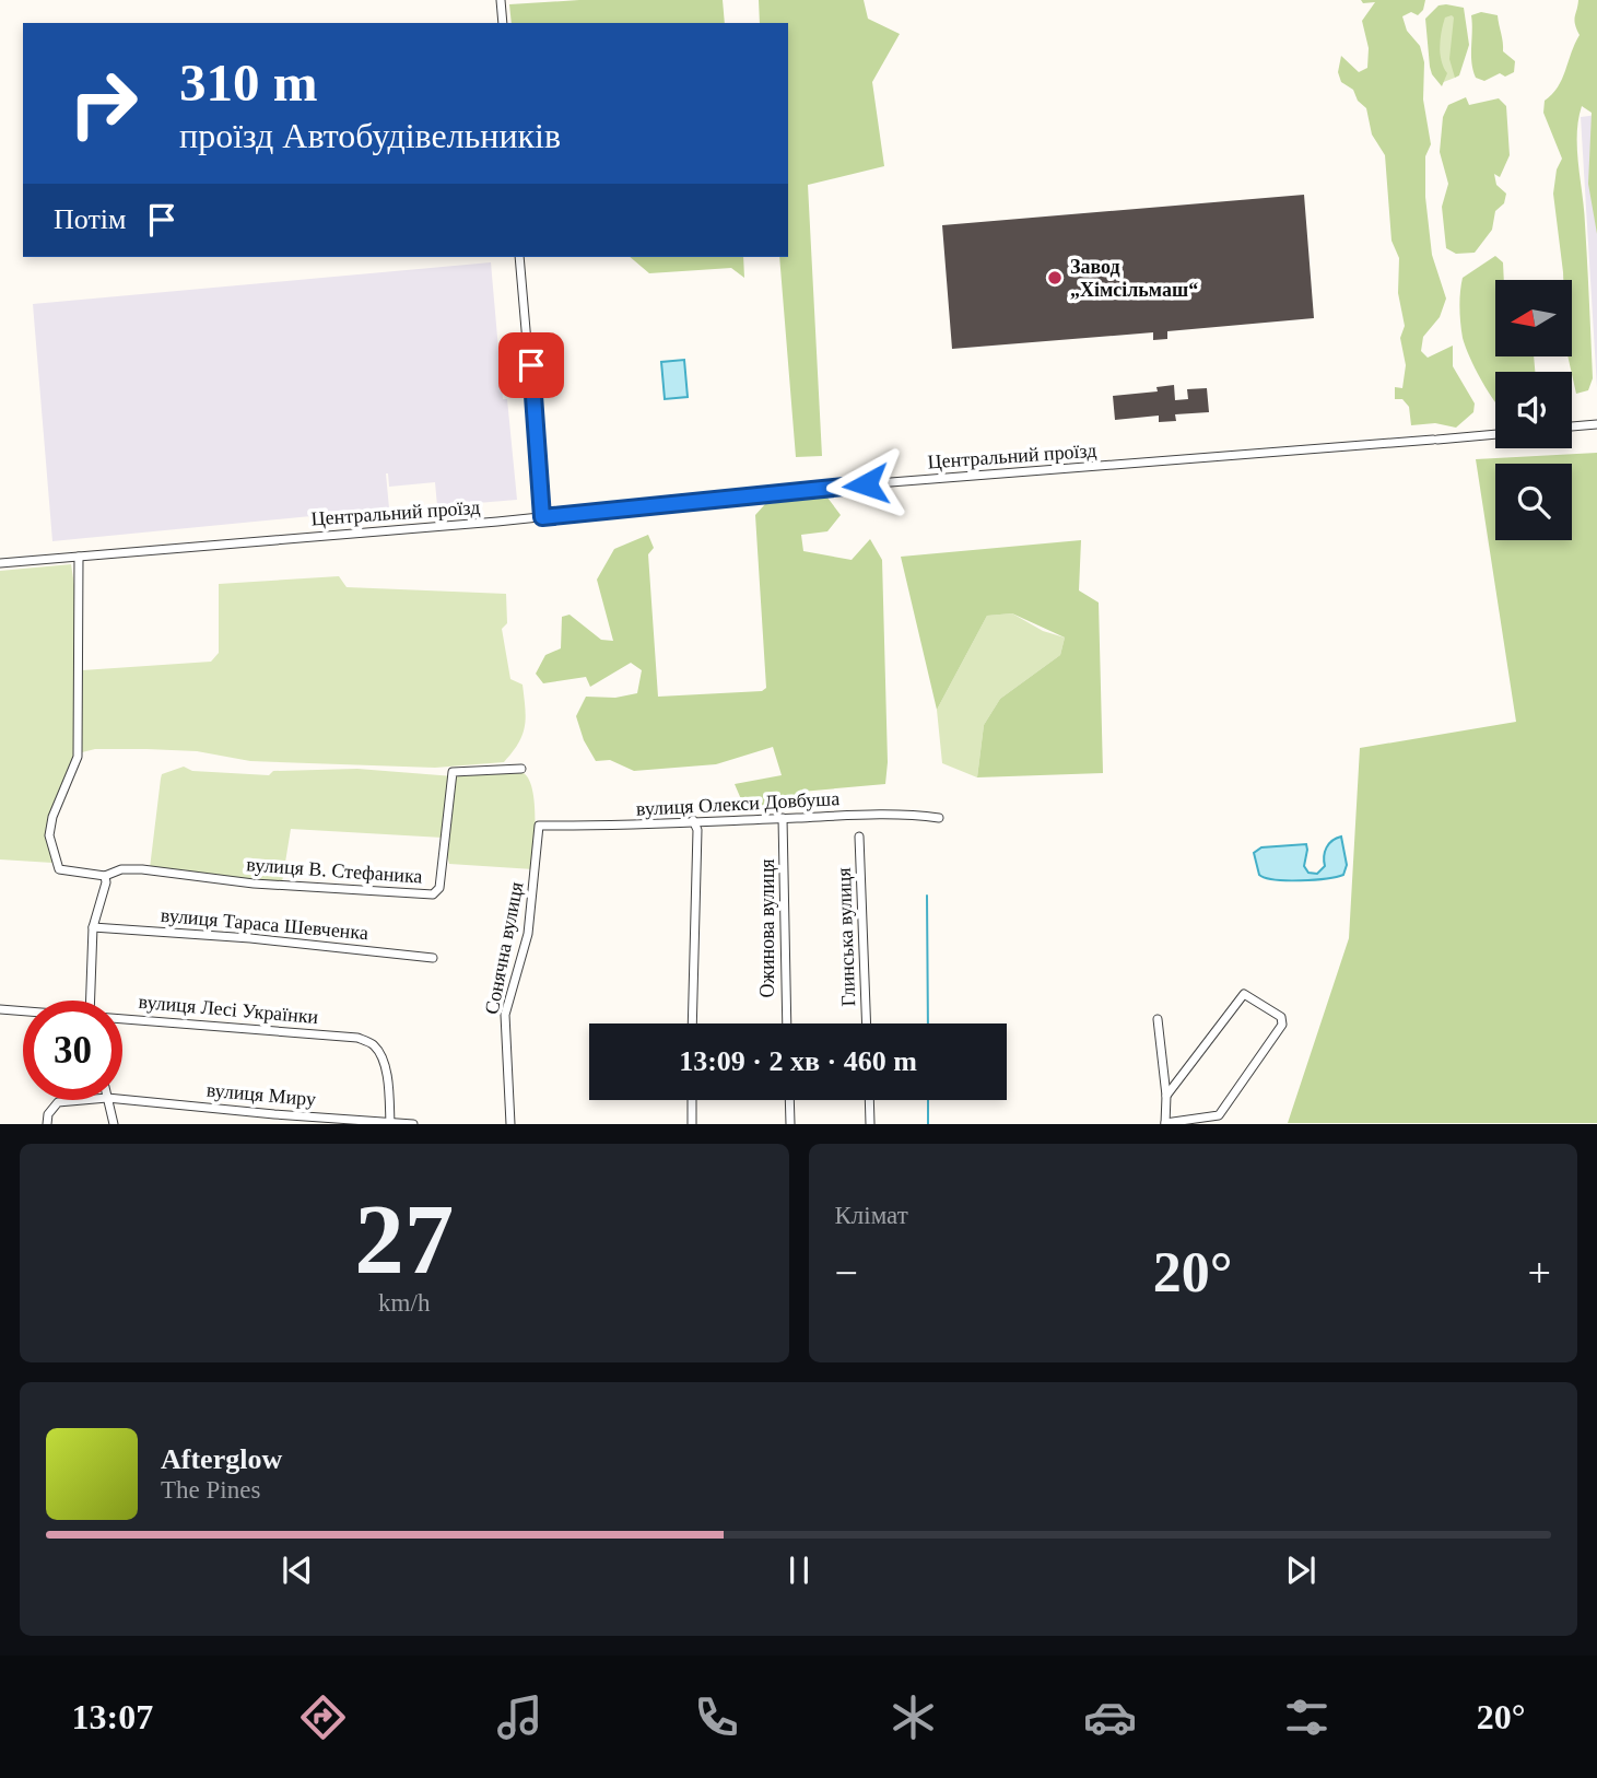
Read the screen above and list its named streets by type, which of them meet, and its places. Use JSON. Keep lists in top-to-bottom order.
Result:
{
  "streets": {
    "street": [
      "Центральний проїзд",
      "вулиця Олекси Довбуша",
      "вулиця В. Стефаника",
      "вулиця Тараса Шевченка",
      "Ожинова вулиця",
      "Глинська вулиця",
      "Сонячна вулиця",
      "вулиця Лесі Українки",
      "вулиця Миру"
    ]
  },
  "crossings": [
    ["вулиця Олекси Довбуша", "Ожинова вулиця"],
    ["вулиця Олекси Довбуша", "Сонячна вулиця"],
    ["вулиця Лесі Українки", "вулиця Миру"]
  ],
  "places": ["Завод „Хімсільмаш“"],
  "north": "left",
  "page": {
    "turn": ["310 m", "проїзд Автобудівельників"],
    "then": "Потім",
    "limit": "30",
    "trip": "13:09 · 2 хв · 460 m",
    "tile": [
      ["27", "km/h"],
      "Клімат"
    ],
    "heat": ["−", "20°", "+"],
    "song": ["Afterglow", "The Pines"],
    "tabs": ["13:07", "20°"]
  }
}
